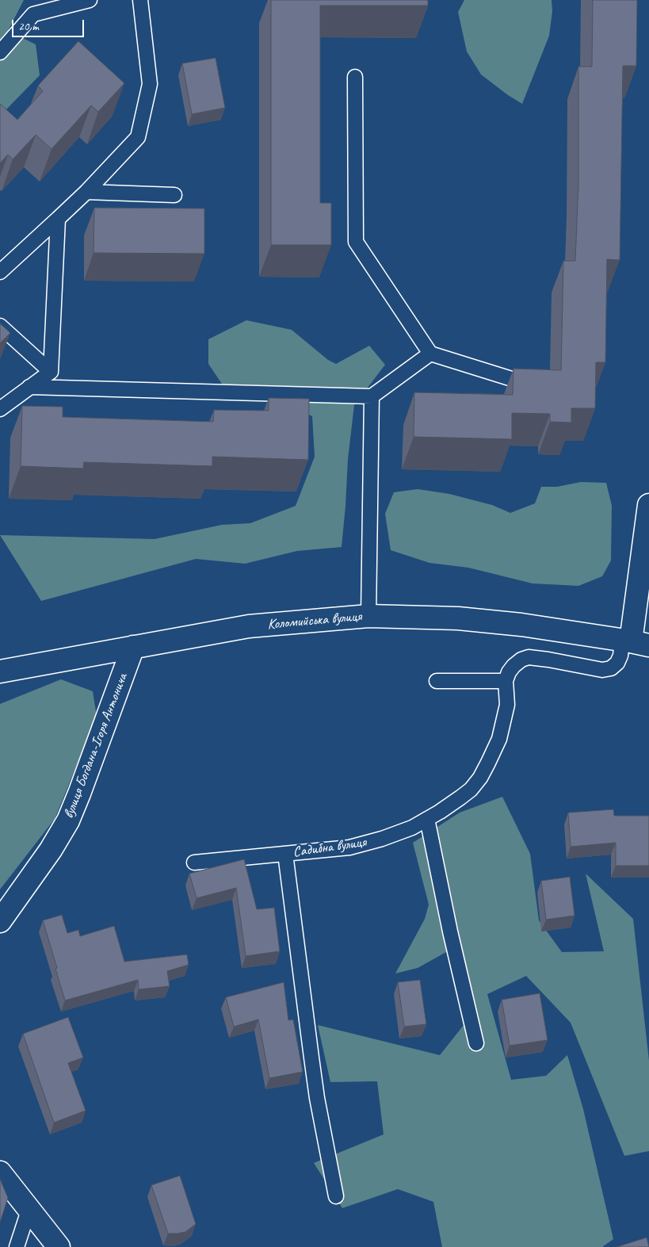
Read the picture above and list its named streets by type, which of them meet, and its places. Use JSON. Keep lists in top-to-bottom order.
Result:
{
  "streets": {
    "street": ["Коломийська вулиця", "вулиця Богдана-Ігоря Антонича"],
    "lane": ["Садибна вулиця"]
  },
  "crossings": [
    ["Коломийська вулиця", "вулиця Богдана-Ігоря Антонича"]
  ],
  "scale_bar": "20 m"
}
